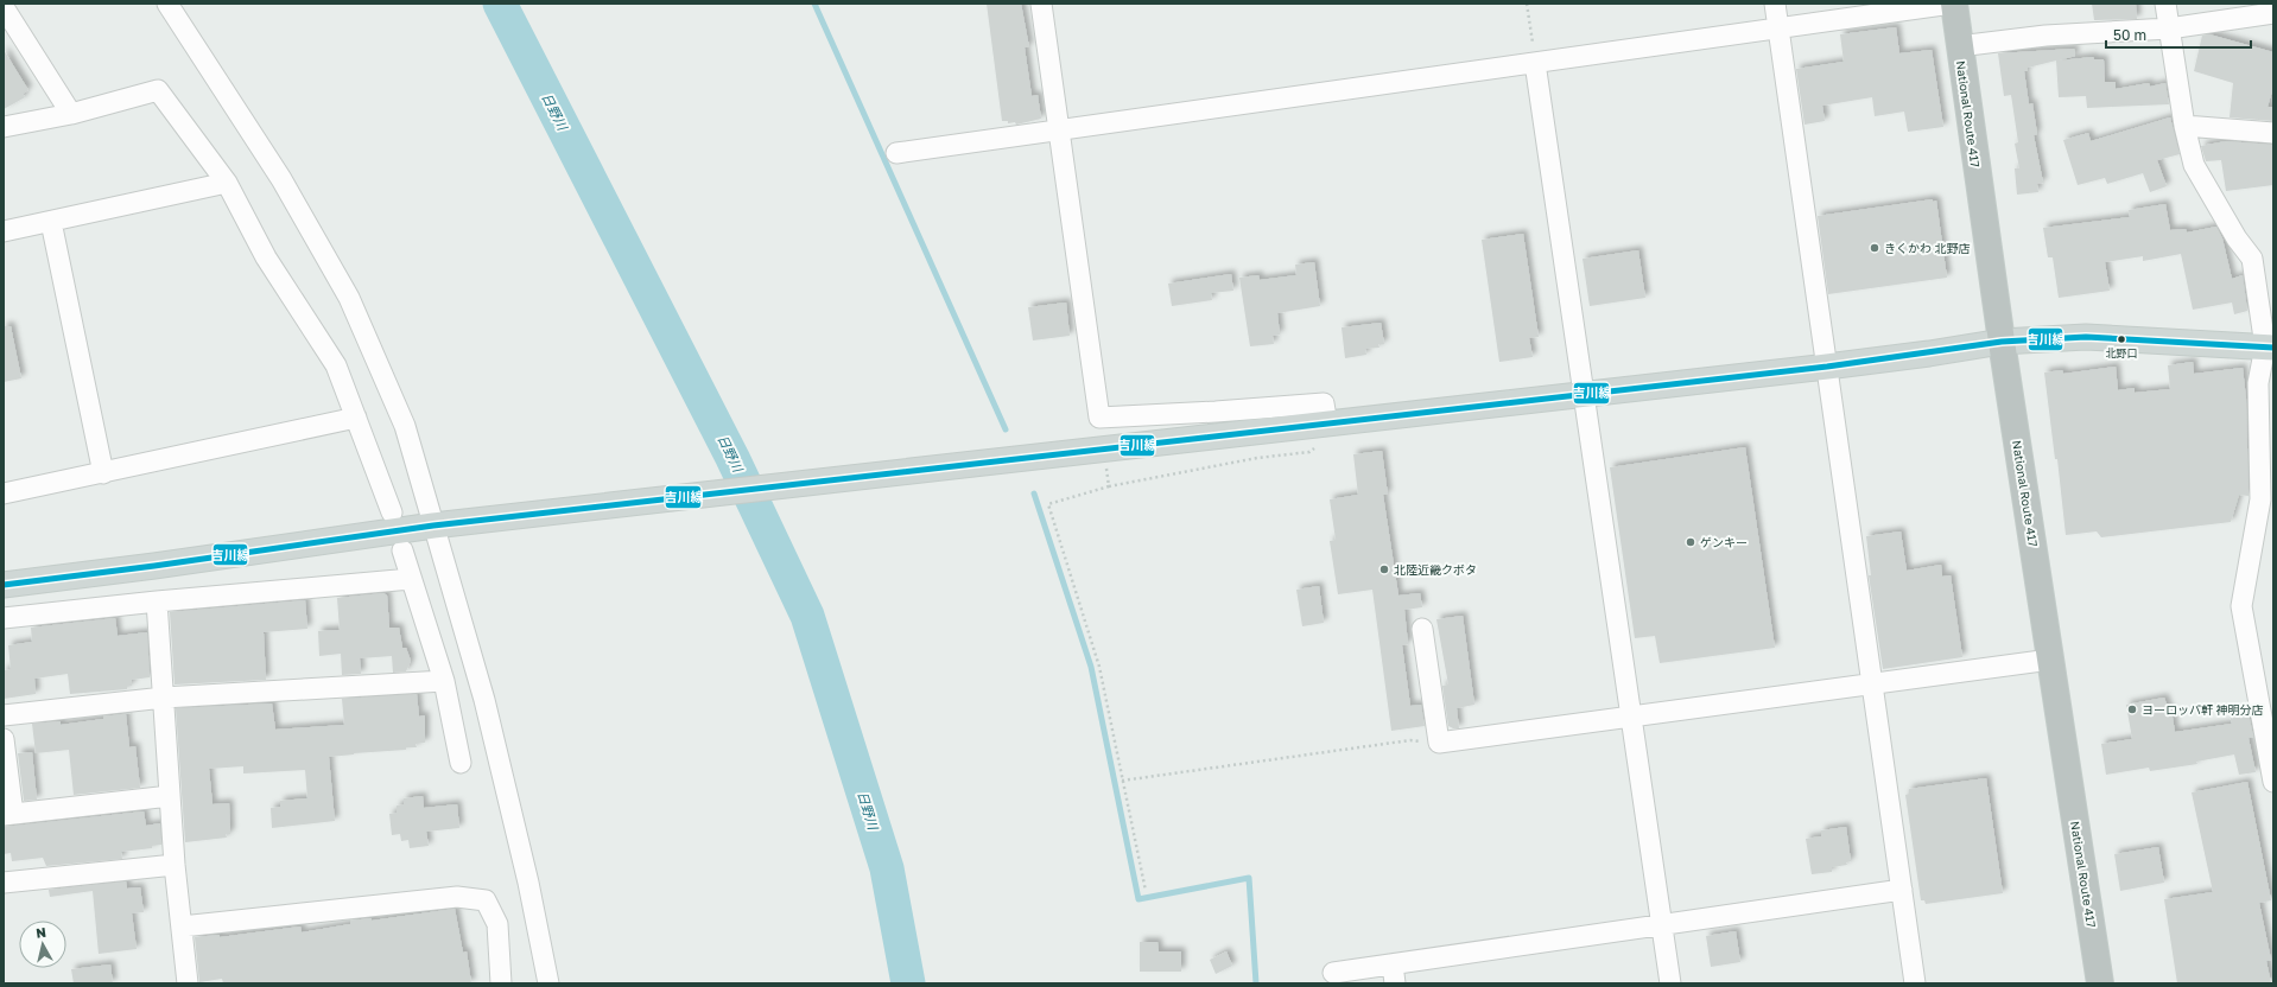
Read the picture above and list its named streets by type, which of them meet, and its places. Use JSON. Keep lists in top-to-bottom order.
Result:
{
  "streets": {
    "highway": ["National Route 417"]
  },
  "water": ["日野川"],
  "places": [
    "きくかわ 北野店",
    "北野口",
    "ゲンキー",
    "北陸近畿クボタ",
    "ヨーロッパ軒 神明分店"
  ],
  "lines": ["transit line 吉川線"],
  "scale_bar": "50 m",
  "north": "top"
}
